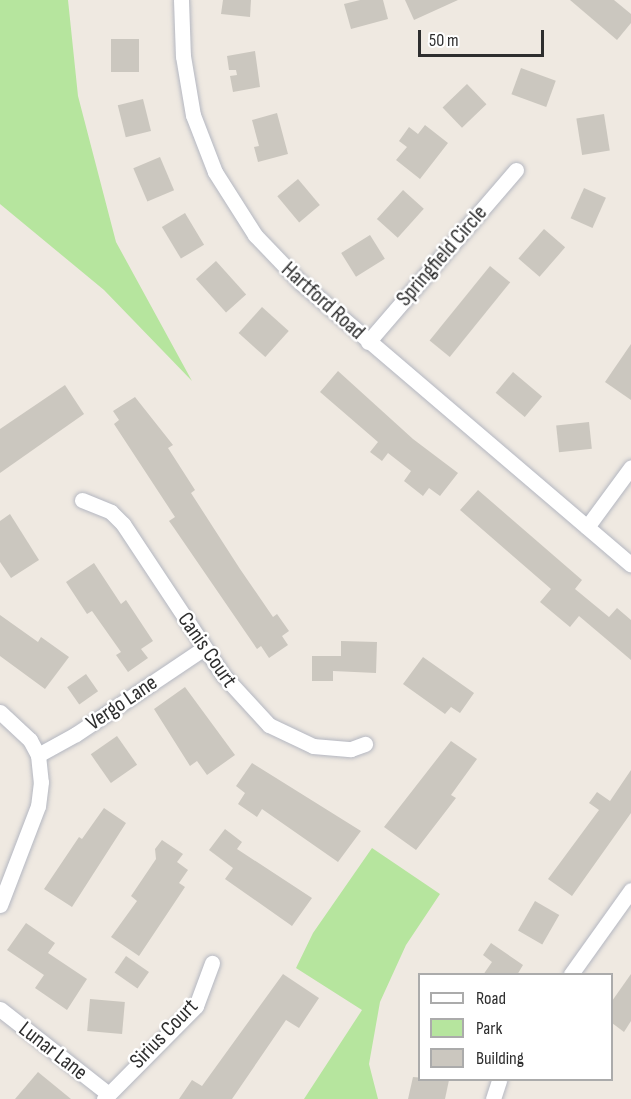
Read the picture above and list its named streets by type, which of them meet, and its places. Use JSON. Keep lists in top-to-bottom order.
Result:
{
  "streets": {
    "street": [
      "Springfield Circle",
      "Hartford Road",
      "Canis Court",
      "Vergo Lane",
      "Sirius Court",
      "Lunar Lane"
    ]
  },
  "crossings": [
    ["Springfield Circle", "Hartford Road"],
    ["Canis Court", "Vergo Lane"],
    ["Sirius Court", "Lunar Lane"]
  ],
  "legend": ["Road", "Park", "Building"],
  "scale_bar": "50 m"
}
